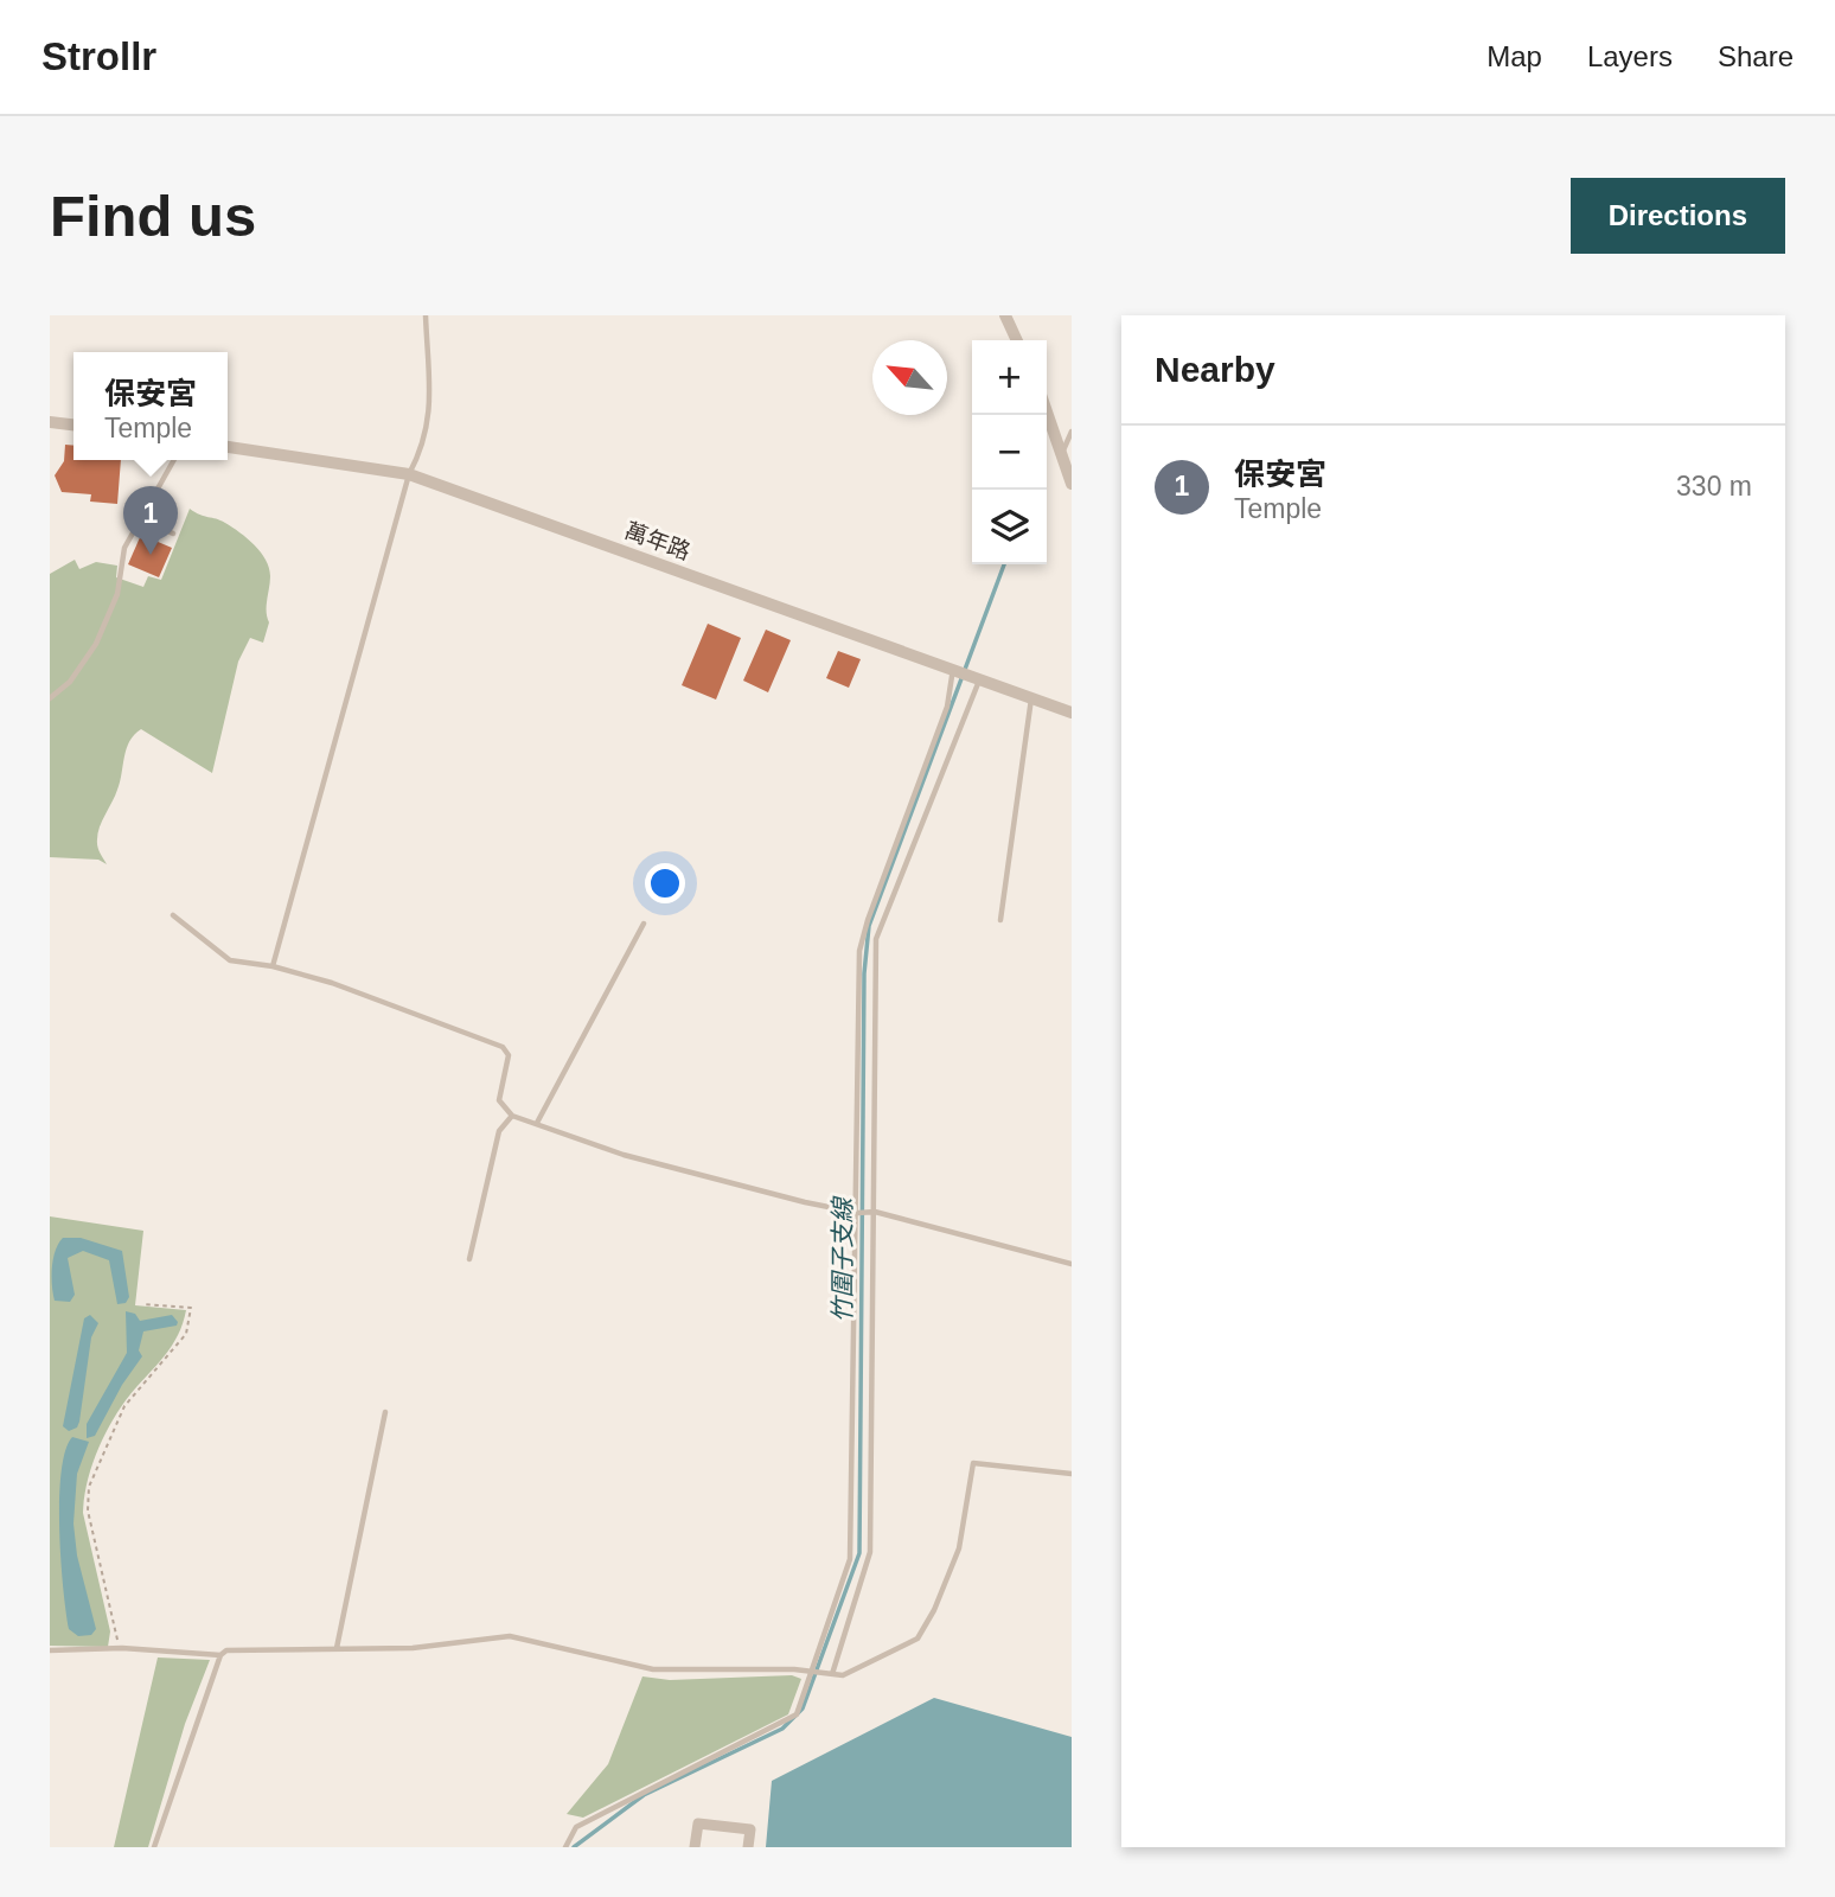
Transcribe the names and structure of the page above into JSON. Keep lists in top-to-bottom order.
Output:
{
  "streets": {
    "street": ["萬年路"]
  },
  "water": ["竹圍子支線"],
  "north": "top left",
  "page": {
    "header": "Strollr",
    "nav": ["Map", "Layers", "Share"],
    "buttons": "Directions",
    "title": "Find us",
    "heading": "Nearby",
    "map_buttons": ["+", "−"],
    "popup": ["保安宮", "Temple"],
    "list": [
      {
        "mark": "1",
        "name": "保安宮",
        "note": "Temple",
        "value": "330 m"
      }
    ],
    "pins": "1"
  }
}
